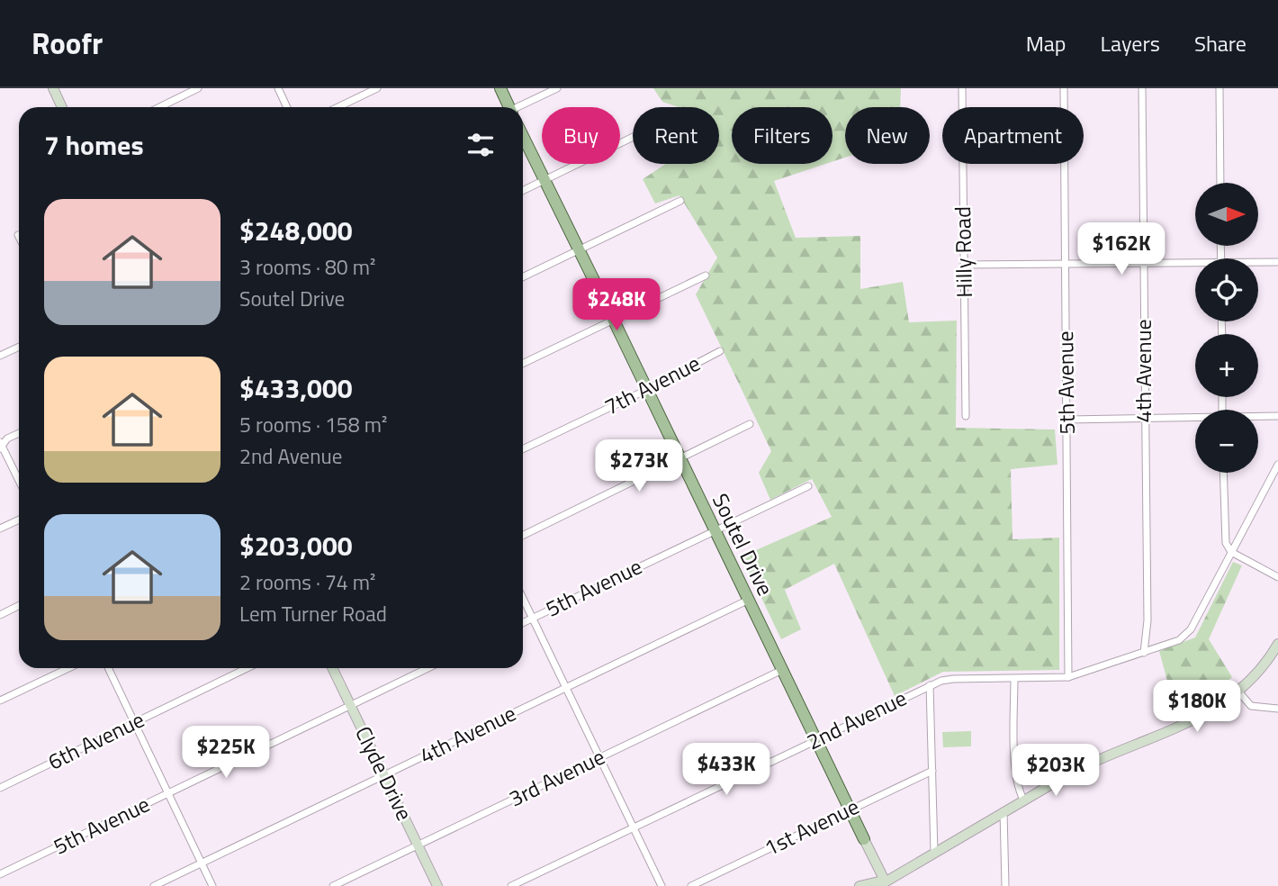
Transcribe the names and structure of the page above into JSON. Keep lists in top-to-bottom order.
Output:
{
  "streets": {
    "main road": ["Soutel Drive", "Clyde Drive"],
    "street": [
      "Hilly Road",
      "4th Avenue",
      "5th Avenue",
      "7th Avenue",
      "2nd Avenue",
      "6th Avenue",
      "3rd Avenue",
      "1st Avenue"
    ]
  },
  "crossings": [
    ["4th Avenue", "Soutel Drive"],
    ["4th Avenue", "2nd Avenue"],
    ["4th Avenue", "Clyde Drive"],
    ["5th Avenue", "Soutel Drive"],
    ["5th Avenue", "2nd Avenue"],
    ["5th Avenue", "Clyde Drive"],
    ["7th Avenue", "Soutel Drive"],
    ["Soutel Drive", "2nd Avenue"],
    ["Soutel Drive", "3rd Avenue"],
    ["Soutel Drive", "1st Avenue"],
    ["Clyde Drive", "3rd Avenue"]
  ],
  "north": "right",
  "page": {
    "header": "Roofr",
    "nav": ["Map", "Layers", "Share"],
    "chip": [
      "Buy",
      "Rent",
      "Filters",
      "New",
      "Apartment"
    ],
    "heading": "7 homes",
    "map_buttons": ["+", "−"],
    "list": [
      {
        "name": "$248,000",
        "note": "3 rooms · 80 m² · Soutel Drive"
      },
      {
        "name": "$433,000",
        "note": "5 rooms · 158 m² · 2nd Avenue"
      },
      {
        "name": "$203,000",
        "note": "2 rooms · 74 m² · Lem Turner Road"
      }
    ],
    "price": [
      "$162K",
      "$248K",
      "$273K",
      "$180K",
      "$225K",
      "$433K",
      "$203K"
    ]
  }
}
